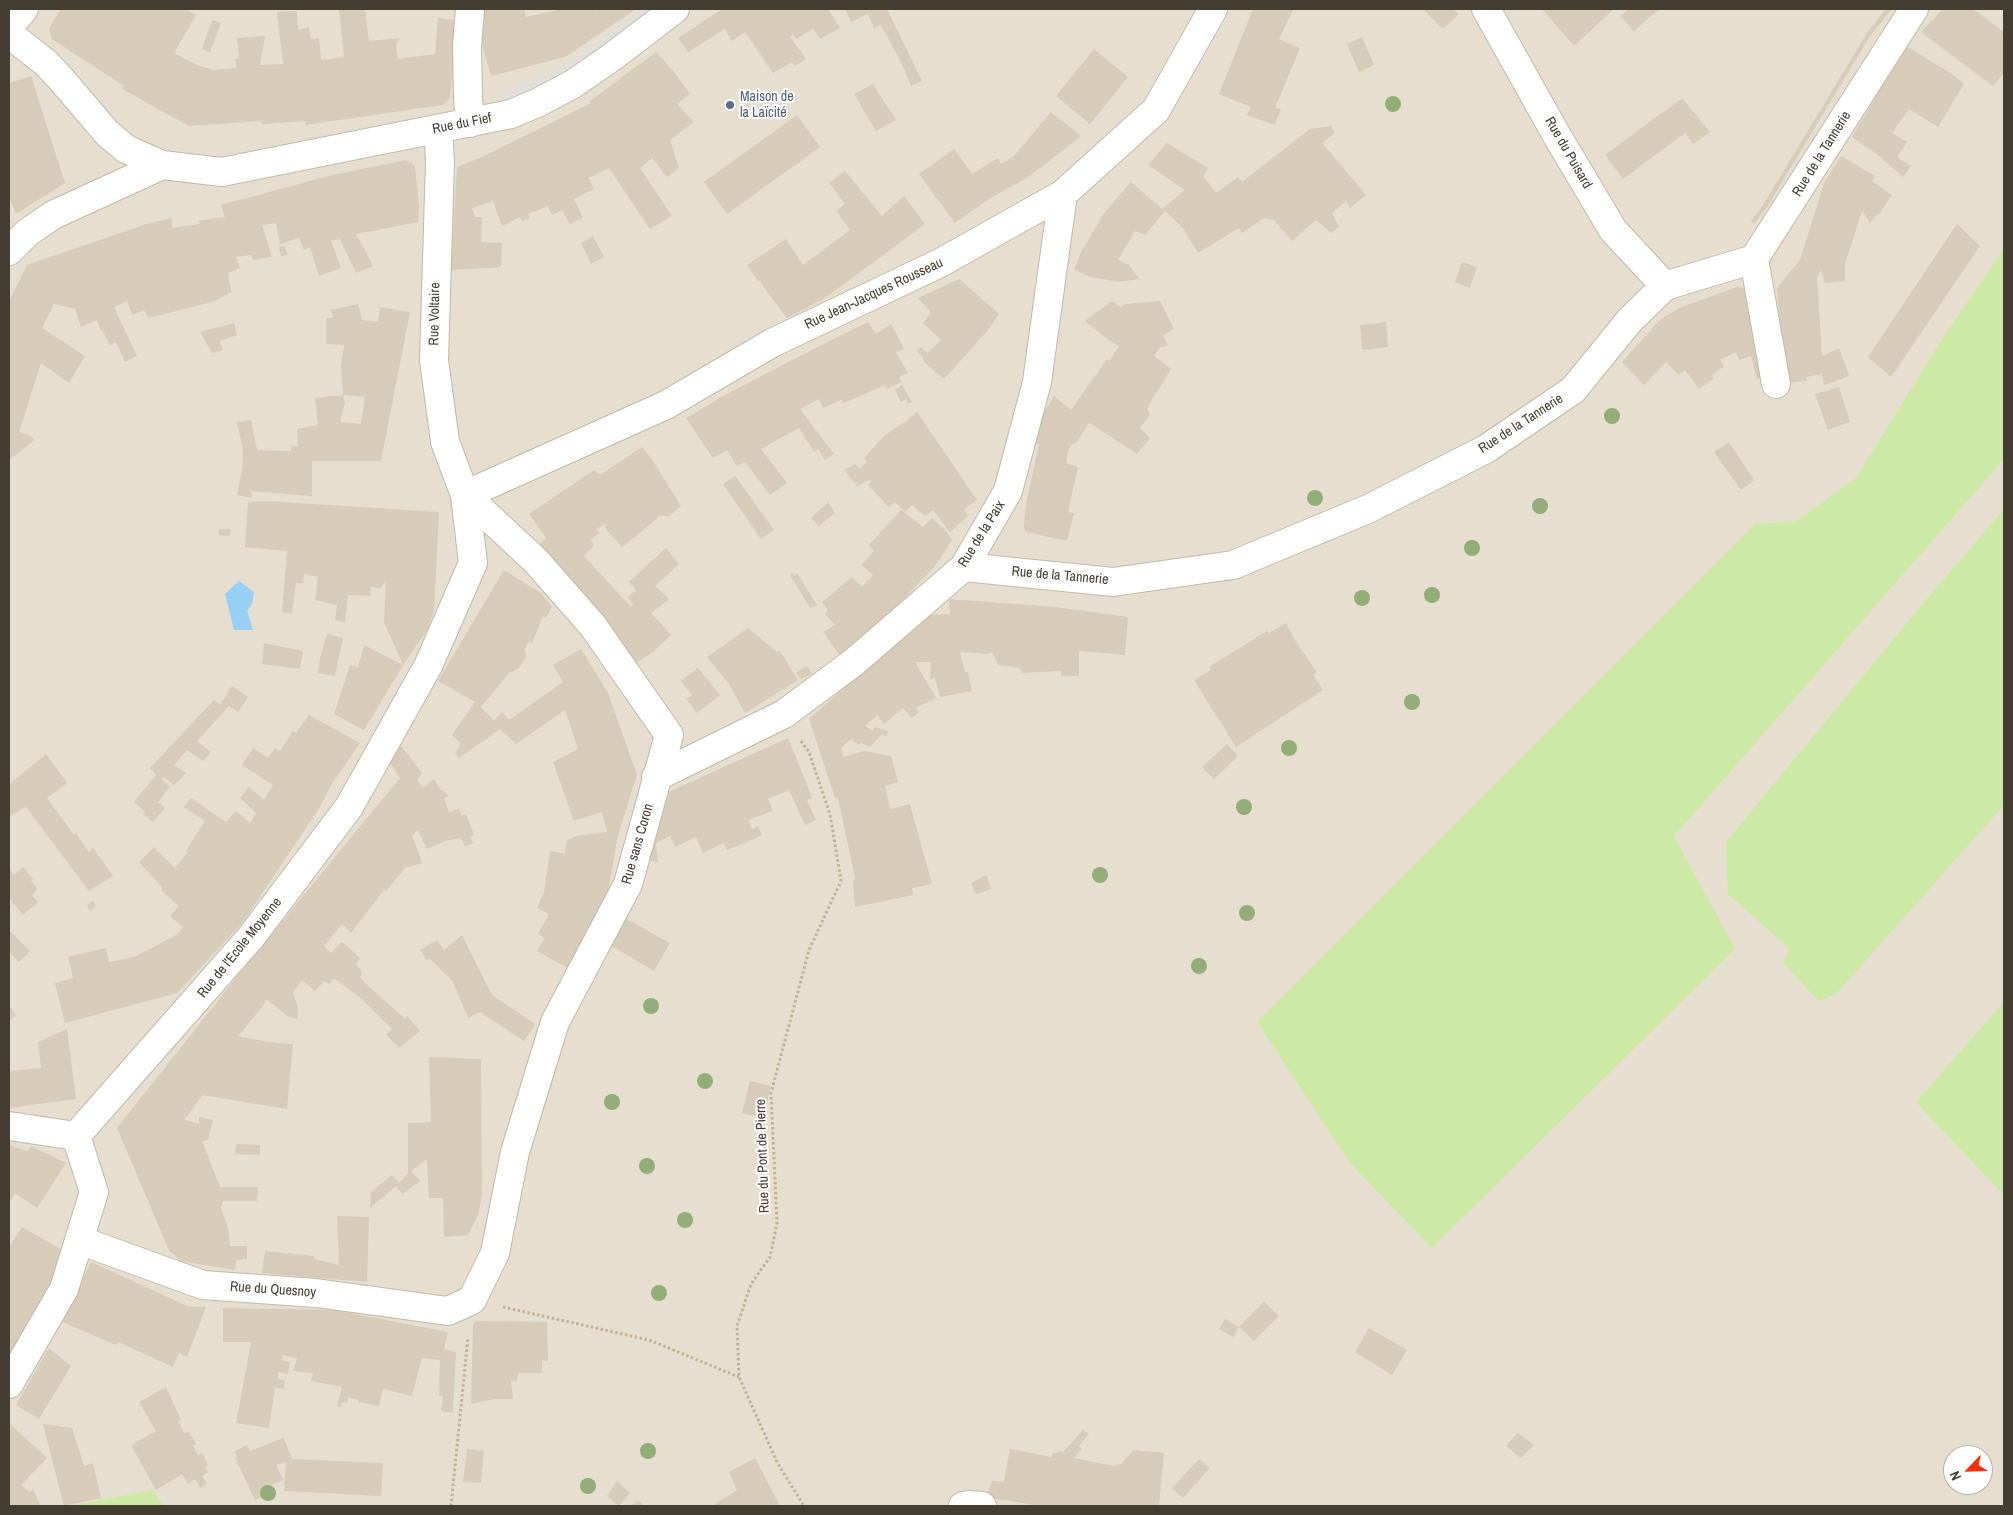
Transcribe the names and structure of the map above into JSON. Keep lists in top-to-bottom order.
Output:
{
  "streets": {
    "street": [
      "Rue du Fief",
      "Rue du Puisard",
      "Rue de la Tannerie",
      "Rue Jean-Jacques Rousseau",
      "Rue Voltaire",
      "Rue de la Paix",
      "Rue sans Coron",
      "Rue de l'Ecole Moyenne",
      "Rue du Quesnoy"
    ],
    "path": ["Rue du Pont de Pierre"]
  },
  "crossings": [
    ["Rue du Fief", "Rue Voltaire"],
    ["Rue du Puisard", "Rue de la Tannerie"],
    ["Rue de la Tannerie", "Rue de la Paix"],
    ["Rue Jean-Jacques Rousseau", "Rue Voltaire"],
    ["Rue Jean-Jacques Rousseau", "Rue de la Paix"],
    ["Rue Jean-Jacques Rousseau", "Rue sans Coron"],
    ["Rue Jean-Jacques Rousseau", "Rue de l'Ecole Moyenne"],
    ["Rue Voltaire", "Rue sans Coron"],
    ["Rue Voltaire", "Rue de l'Ecole Moyenne"],
    ["Rue de la Paix", "Rue sans Coron"],
    ["Rue de la Paix", "Rue du Pont de Pierre"],
    ["Rue sans Coron", "Rue de l'Ecole Moyenne"],
    ["Rue sans Coron", "Rue du Quesnoy"]
  ],
  "places": ["Maison de la Laïcité"],
  "north": "bottom left"
}
